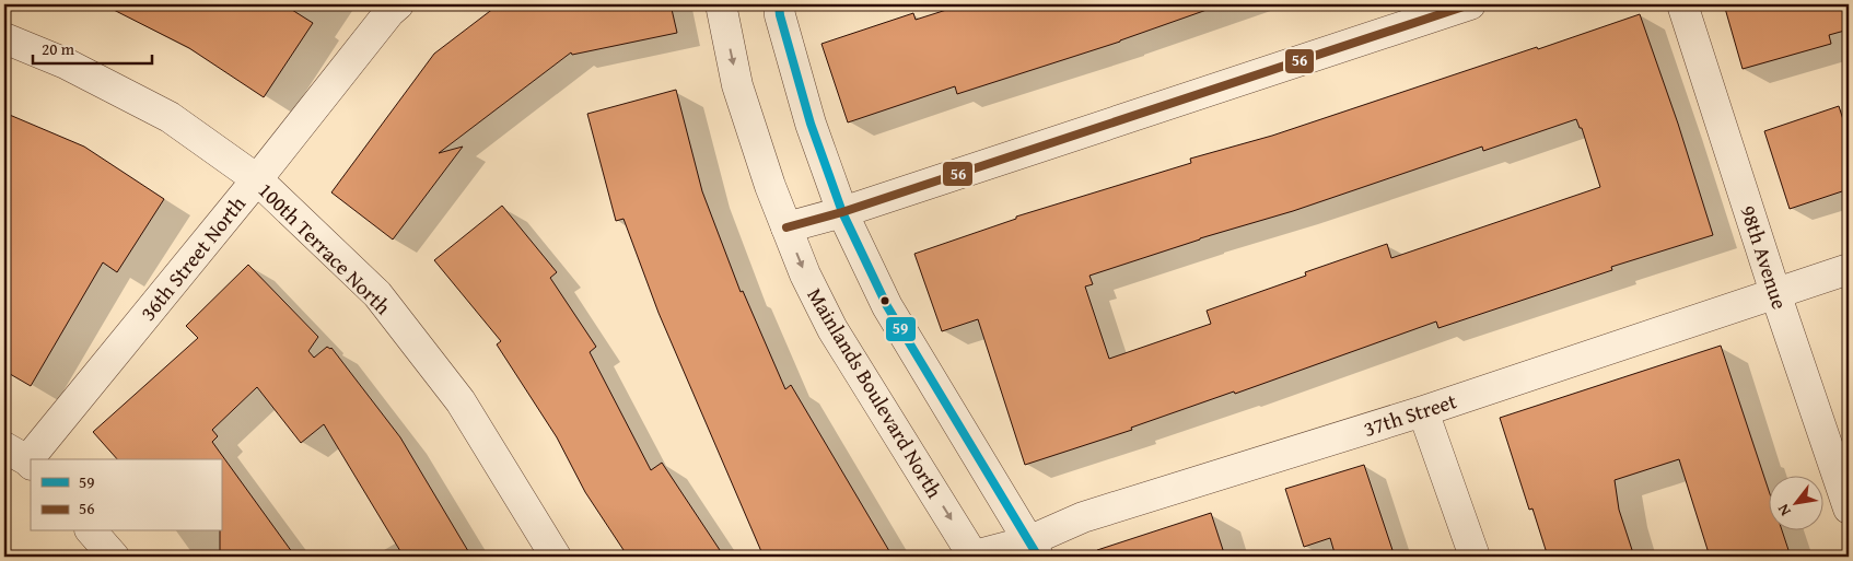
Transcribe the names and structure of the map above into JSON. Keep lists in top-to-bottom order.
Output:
{
  "streets": {
    "street": [
      "100th Terrace North",
      "98th Avenue",
      "36th Street North",
      "Mainlands Boulevard North",
      "37th Street"
    ]
  },
  "crossings": [
    ["100th Terrace North", "36th Street North"],
    ["98th Avenue", "37th Street"],
    ["Mainlands Boulevard North", "37th Street"]
  ],
  "lines": ["transit line 59", "transit line 56"],
  "legend": ["59", "56"],
  "scale_bar": "20 m",
  "north": "bottom left"
}
